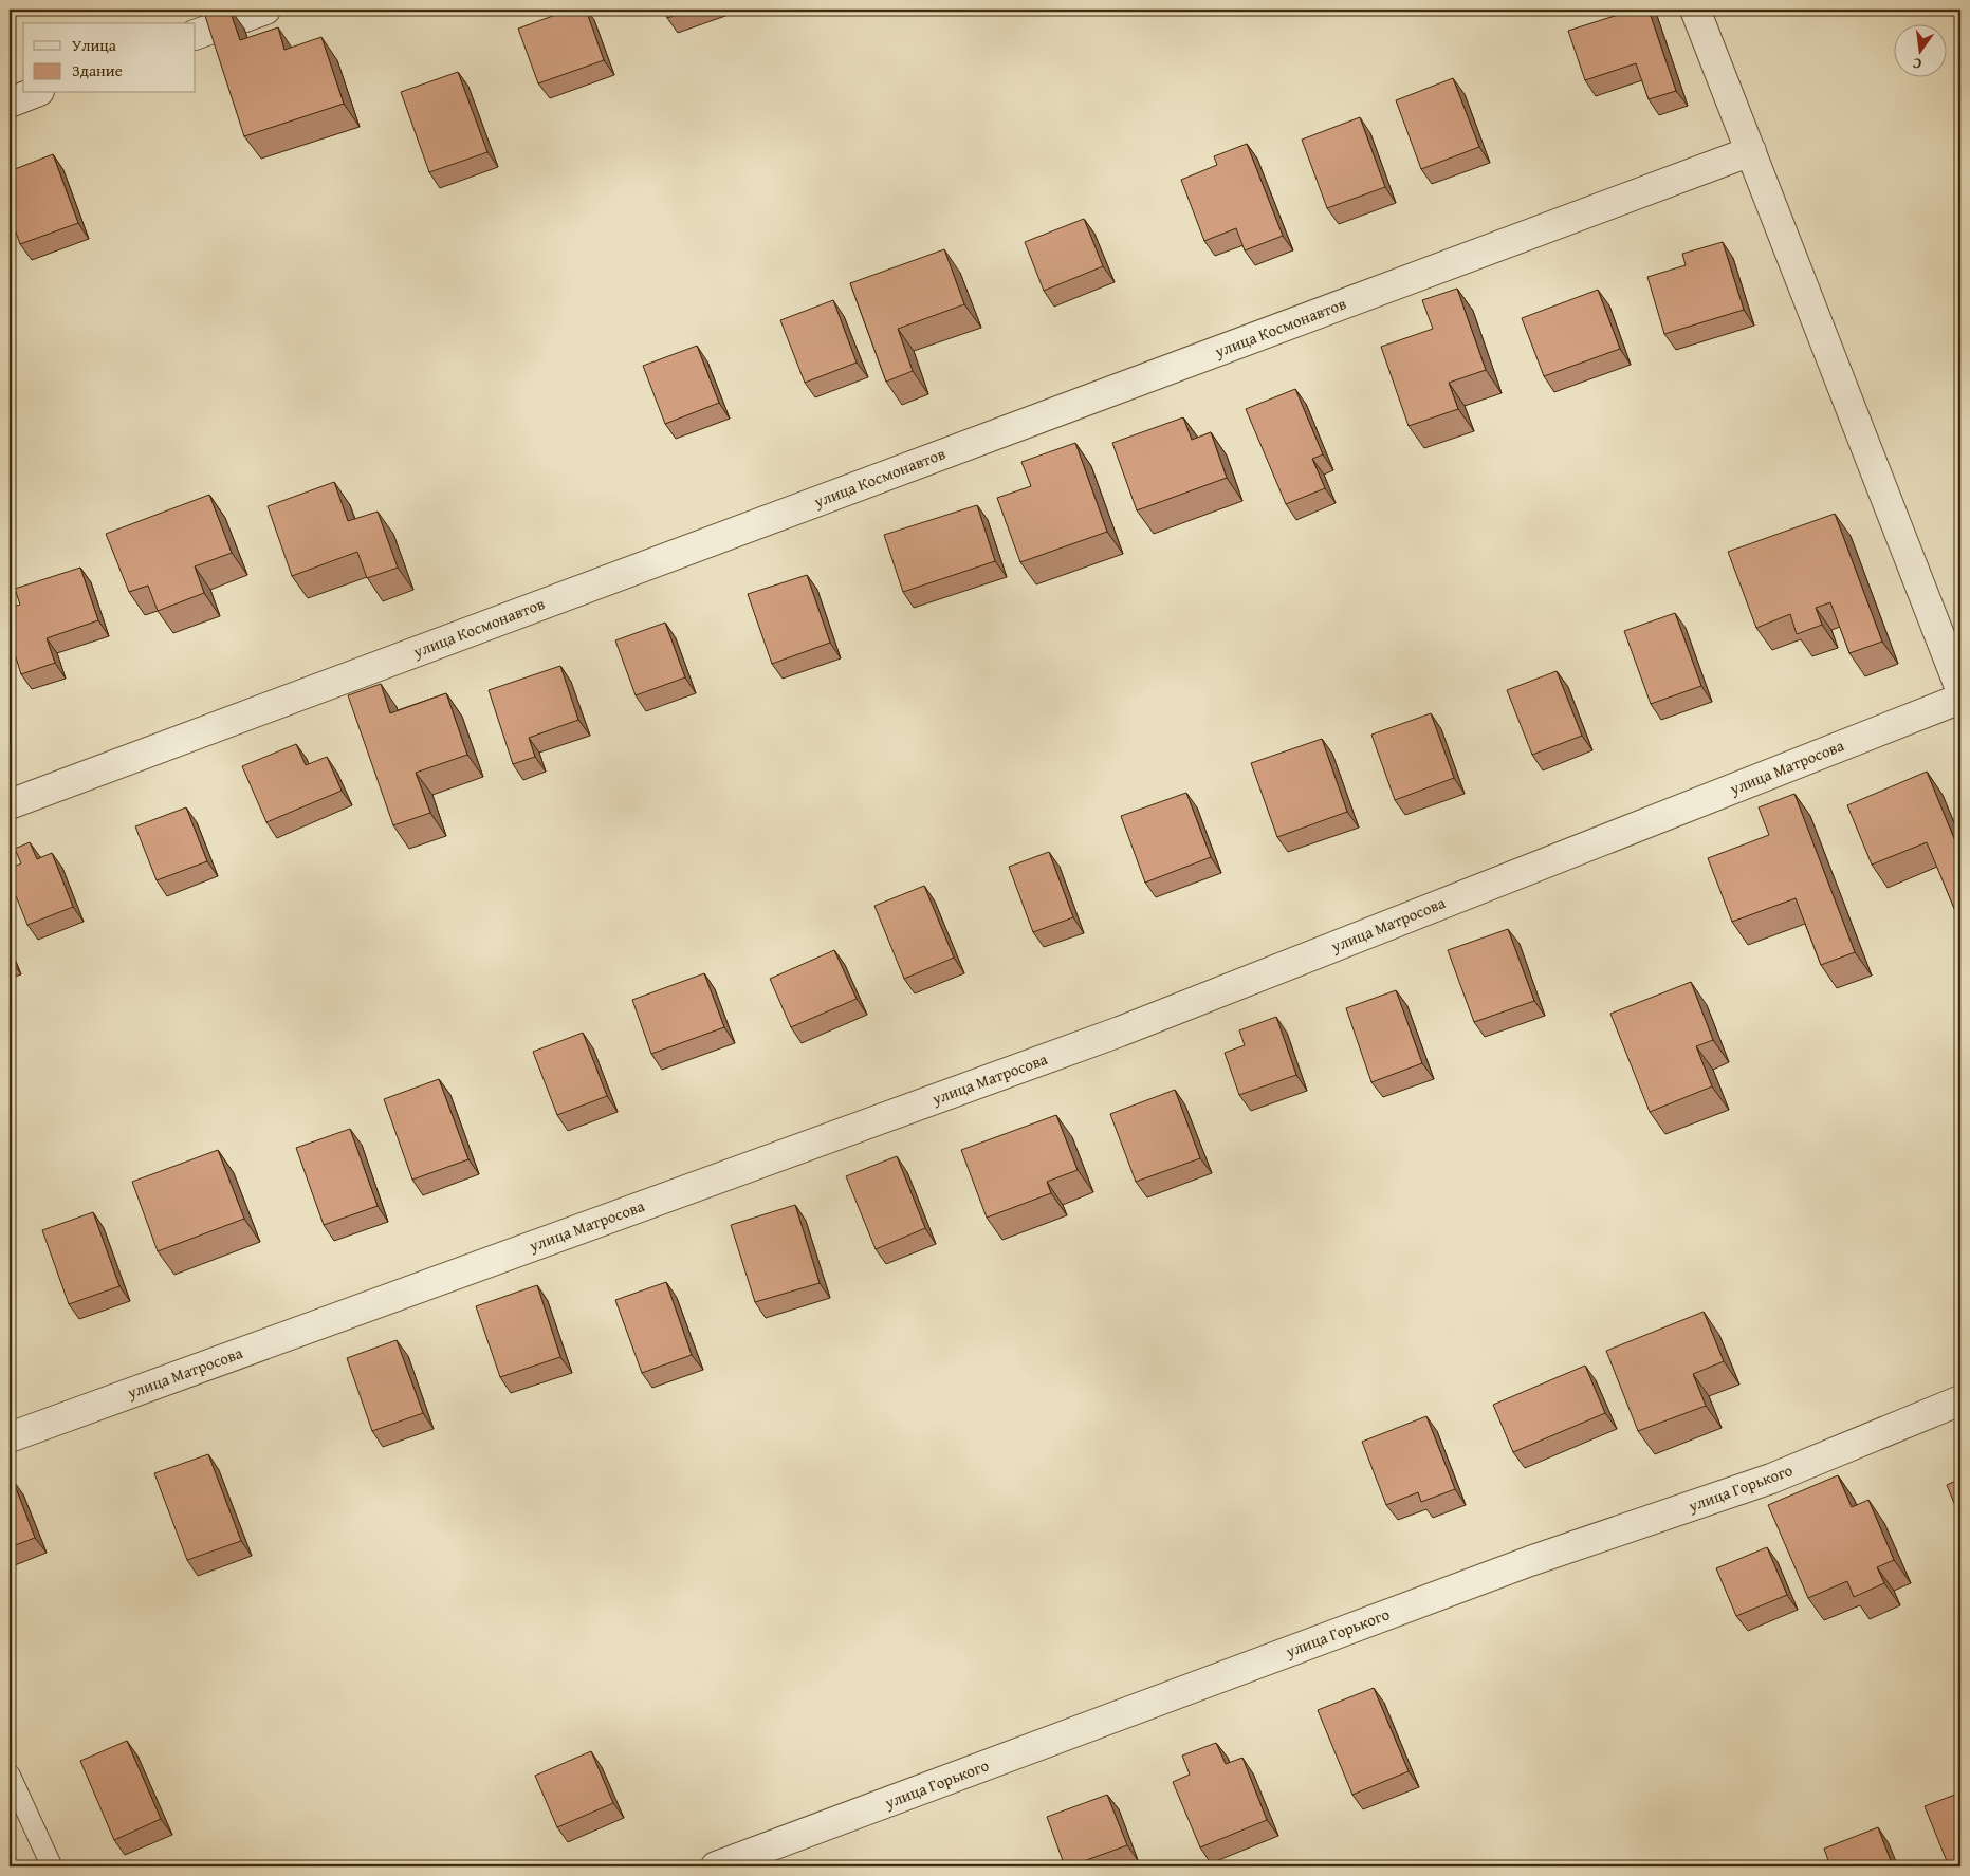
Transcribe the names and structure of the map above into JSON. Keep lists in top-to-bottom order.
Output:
{
  "streets": {
    "street": ["улица Космонавтов", "улица Матросова", "улица Горького"]
  },
  "legend": ["Улица", "Здание"],
  "north": "bottom"
}
